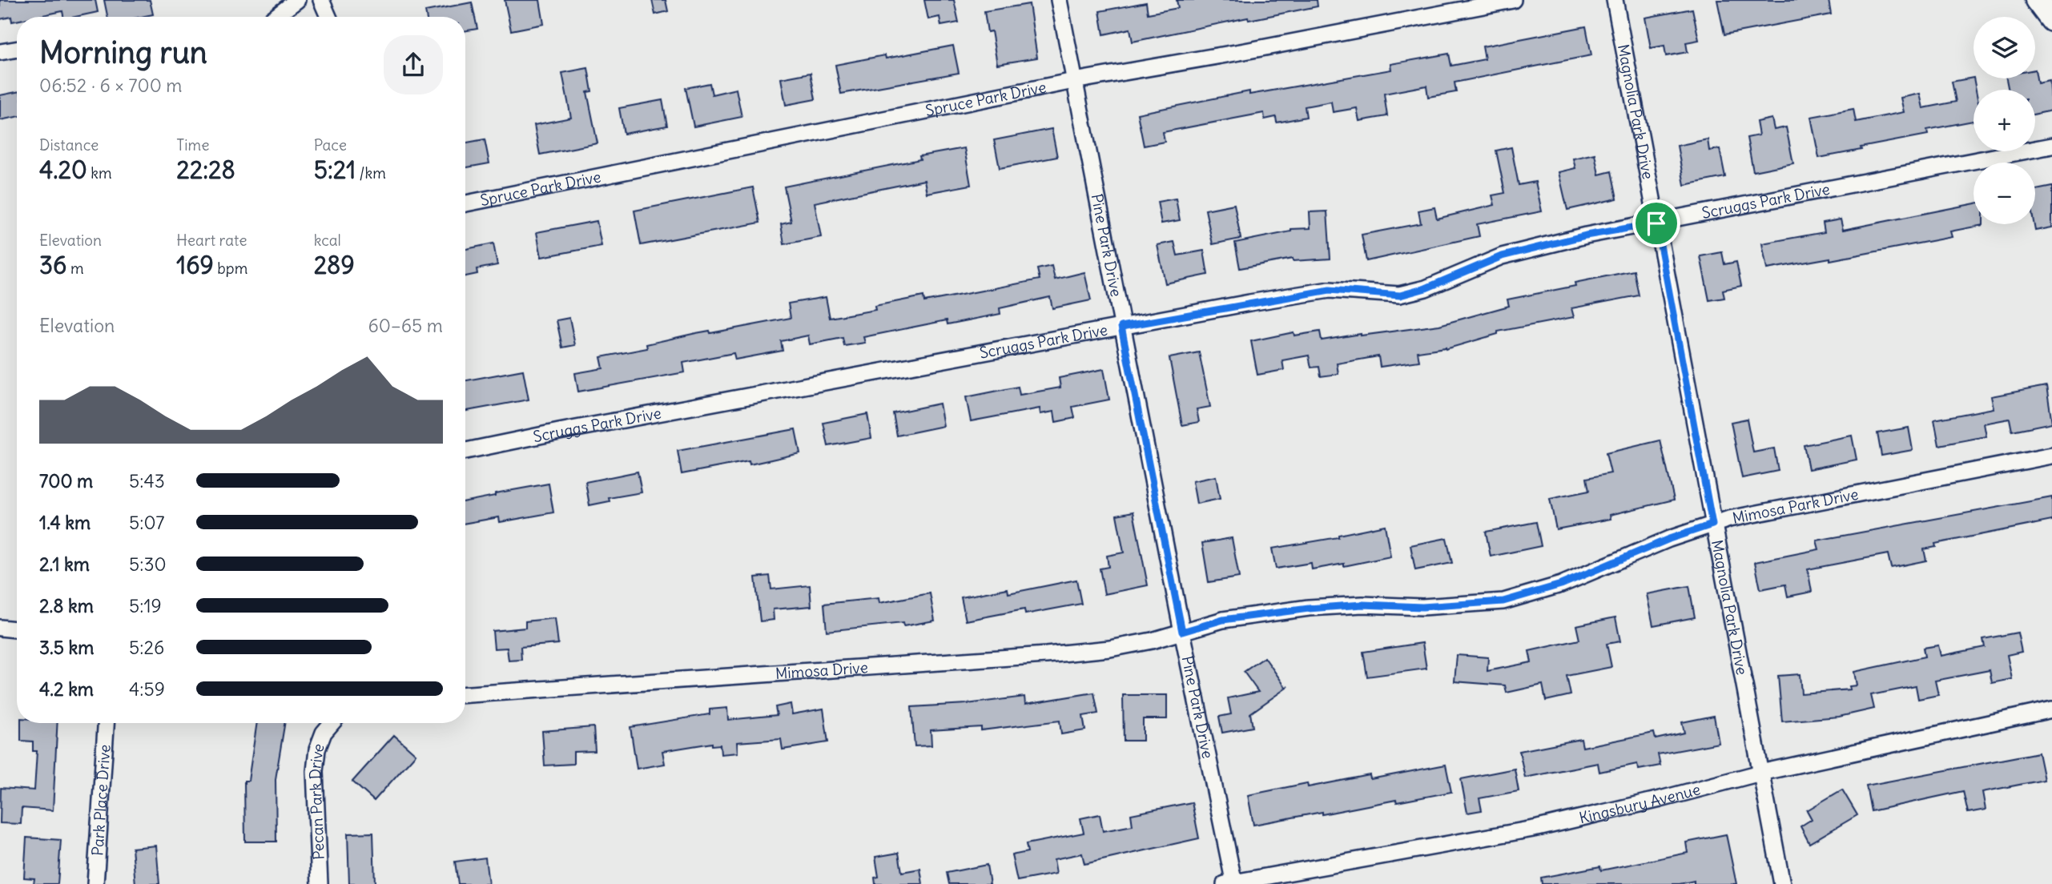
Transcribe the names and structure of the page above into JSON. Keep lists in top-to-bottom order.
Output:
{
  "streets": {
    "street": [
      "Spruce Park Drive",
      "Magnolia Park Drive",
      "Scruggs Park Drive",
      "Pine Park Drive",
      "Mimosa Park Drive",
      "Mimosa Drive",
      "Park Place Drive",
      "Pecan Park Drive",
      "Kingsbury Avenue"
    ]
  },
  "crossings": [
    ["Spruce Park Drive", "Pine Park Drive"],
    ["Magnolia Park Drive", "Scruggs Park Drive"],
    ["Magnolia Park Drive", "Mimosa Park Drive"],
    ["Magnolia Park Drive", "Kingsbury Avenue"],
    ["Scruggs Park Drive", "Pine Park Drive"],
    ["Pine Park Drive", "Mimosa Park Drive"],
    ["Pine Park Drive", "Mimosa Drive"],
    ["Pine Park Drive", "Kingsbury Avenue"],
    ["Mimosa Park Drive", "Mimosa Drive"]
  ],
  "page": {
    "map_buttons": ["+", "−"],
    "heading": ["Morning run", "06:52 · 6 × 700 m"],
    "stats": [
      ["Distance", "4.20 km"],
      ["Time", "22:28"],
      ["Pace", "5:21 /km"],
      ["Elevation", "36 m"],
      ["Heart rate", "169 bpm"],
      ["kcal", "289"]
    ],
    "chart": ["Elevation", "60–65 m"],
    "list": [
      {
        "name": "700 m",
        "note": "5:43"
      },
      {
        "name": "1.4 km",
        "note": "5:07"
      },
      {
        "name": "2.1 km",
        "note": "5:30"
      },
      {
        "name": "2.8 km",
        "note": "5:19"
      },
      {
        "name": "3.5 km",
        "note": "5:26"
      },
      {
        "name": "4.2 km",
        "note": "4:59"
      }
    ]
  }
}
